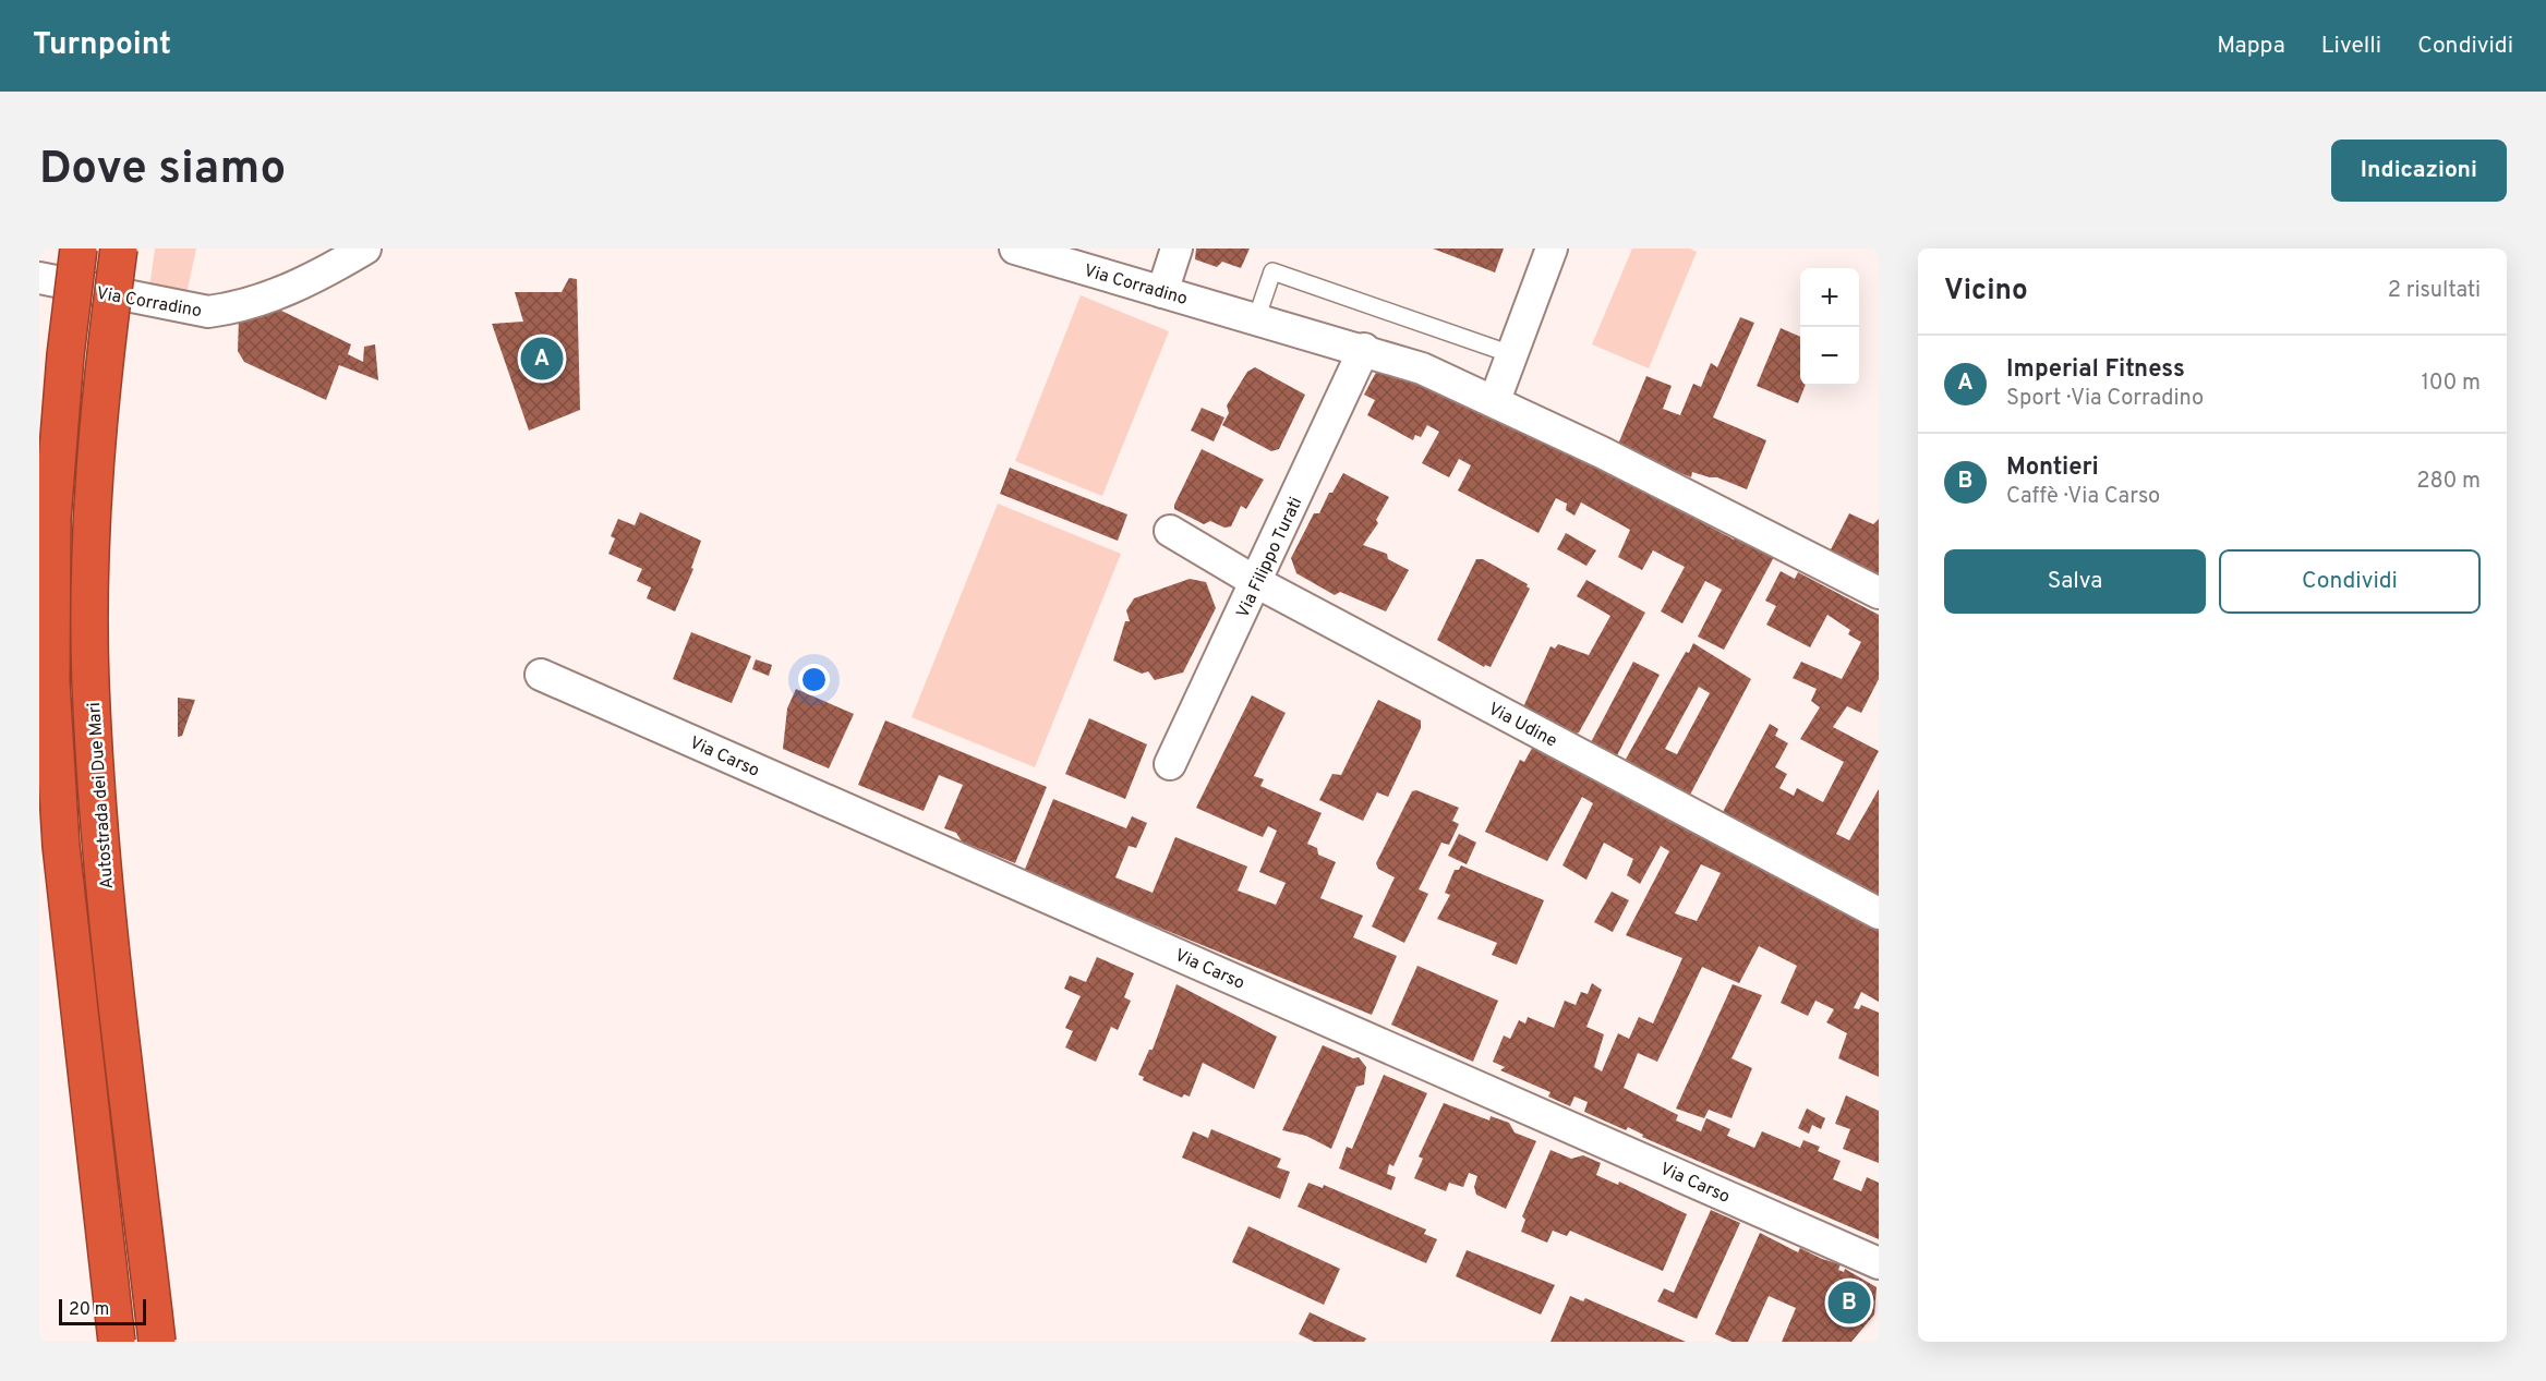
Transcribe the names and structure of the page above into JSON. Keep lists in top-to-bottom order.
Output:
{
  "streets": {
    "highway": ["Autostrada dei Due Mari"],
    "street": [
      "Via Corradino",
      "Via Filippo Turati",
      "Via Udine",
      "Via Carso"
    ]
  },
  "crossings": [
    ["Via Corradino", "Via Filippo Turati"],
    ["Via Filippo Turati", "Via Udine"]
  ],
  "scale_bar": "20 m",
  "page": {
    "header": "Turnpoint",
    "nav": ["Mappa", "Livelli", "Condividi"],
    "buttons": [
      "Indicazioni",
      ["Salva", "Condividi"]
    ],
    "title": "Dove siamo",
    "heading": ["Vicino", "2 risultati"],
    "map_buttons": ["+", "−"],
    "list": [
      {
        "mark": "A",
        "name": "Imperial Fitness",
        "note": "Sport · Via Corradino",
        "value": "100 m"
      },
      {
        "mark": "B",
        "name": "Montieri",
        "note": "Caffè · Via Carso",
        "value": "280 m"
      }
    ],
    "pins": ["A", "B"],
    "scale": "20 m"
  }
}
